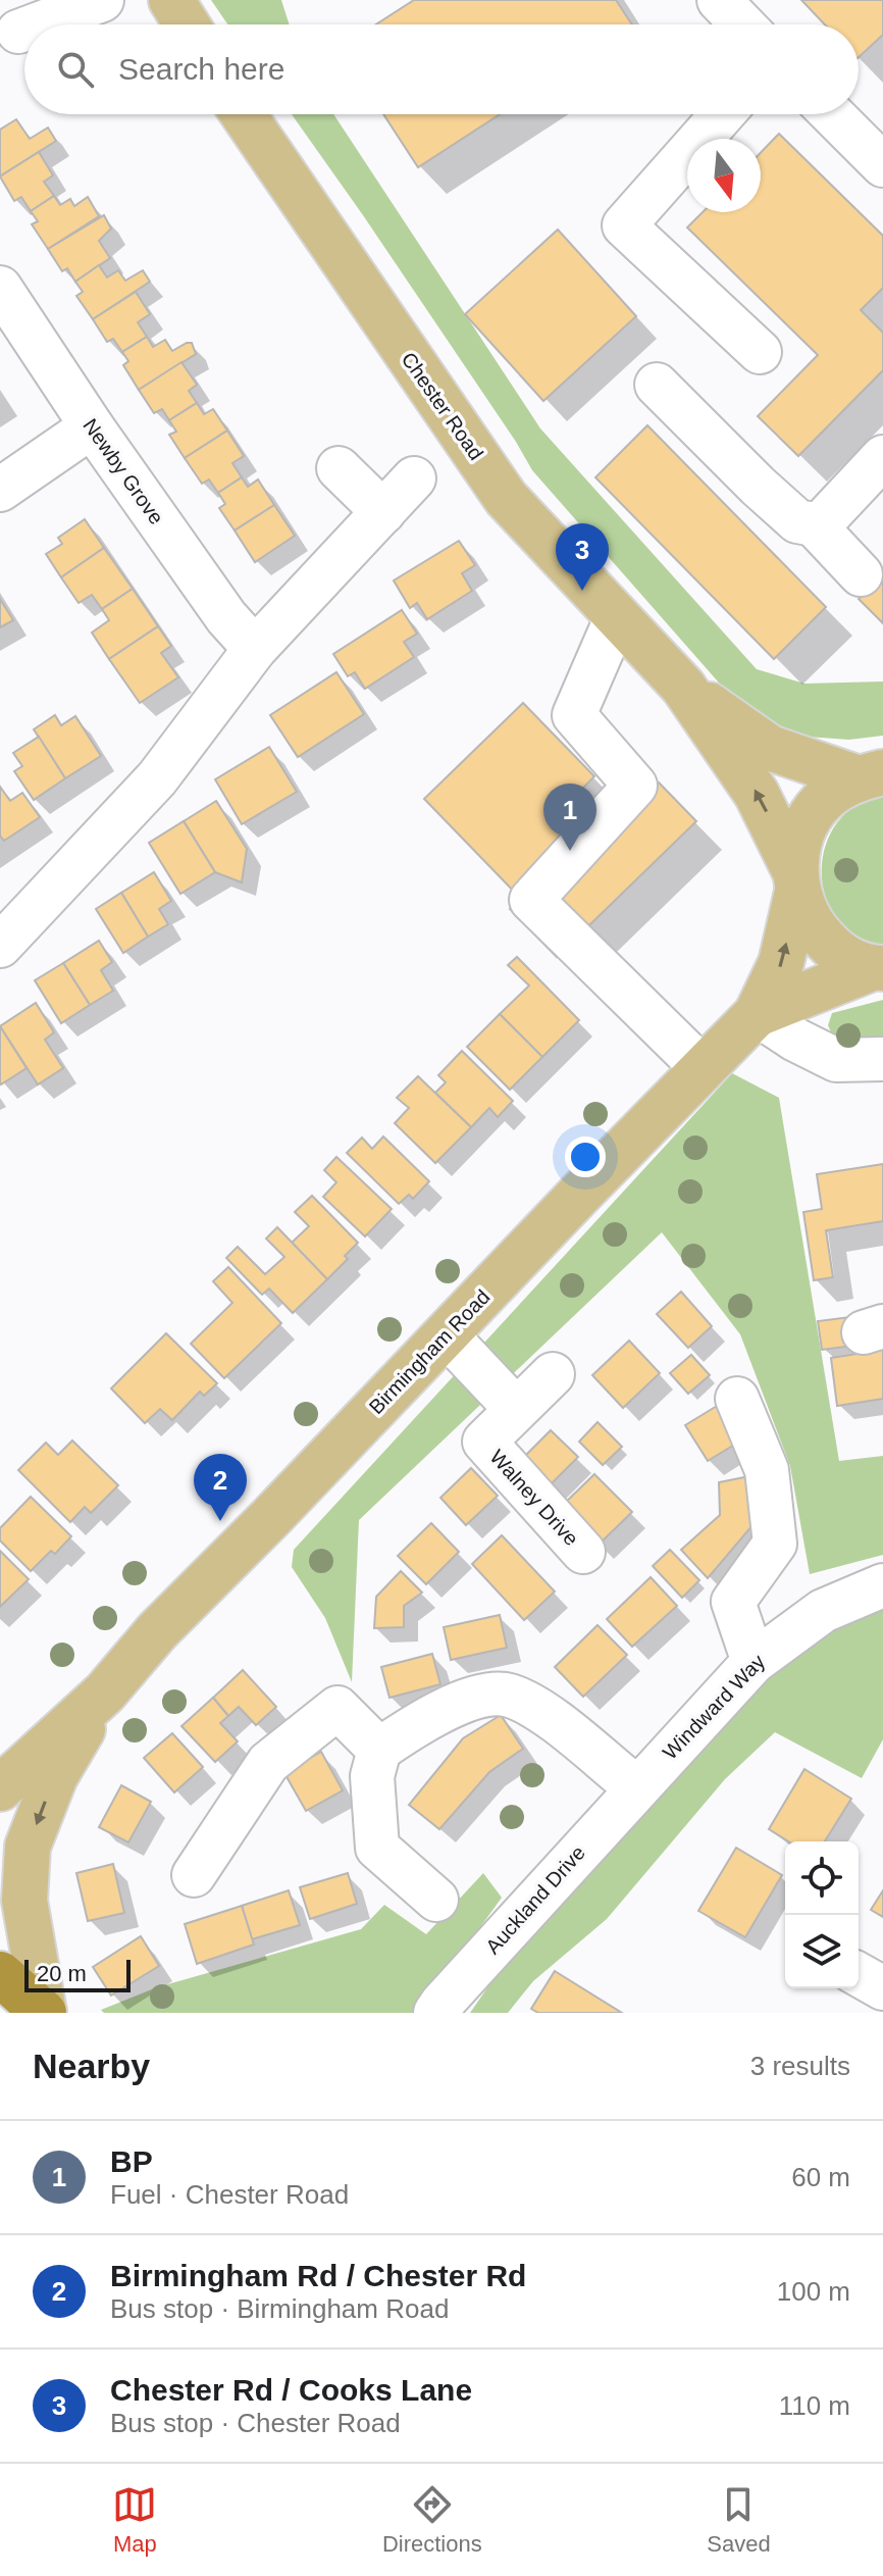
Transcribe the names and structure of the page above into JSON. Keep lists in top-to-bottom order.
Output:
{
  "streets": {
    "main road": ["Chester Road", "Birmingham Road"],
    "street": [
      "Newby Grove",
      "Walney Drive",
      "Windward Way",
      "Auckland Drive"
    ]
  },
  "crossings": [
    ["Chester Road", "Birmingham Road"],
    ["Windward Way", "Auckland Drive"]
  ],
  "scale_bar": "20 m",
  "north": "bottom",
  "page": {
    "search": "Search here",
    "pins": ["3", "1", "2"],
    "scale": "20 m",
    "heading": ["Nearby", "3 results"],
    "list": [
      {
        "mark": "1",
        "name": "BP",
        "note": "Fuel · Chester Road",
        "value": "60 m"
      },
      {
        "mark": "2",
        "name": "Birmingham Rd / Chester Rd",
        "note": "Bus stop · Birmingham Road",
        "value": "100 m"
      },
      {
        "mark": "3",
        "name": "Chester Rd / Cooks Lane",
        "note": "Bus stop · Chester Road",
        "value": "110 m"
      }
    ],
    "nav": ["Map", "Directions", "Saved"]
  }
}
